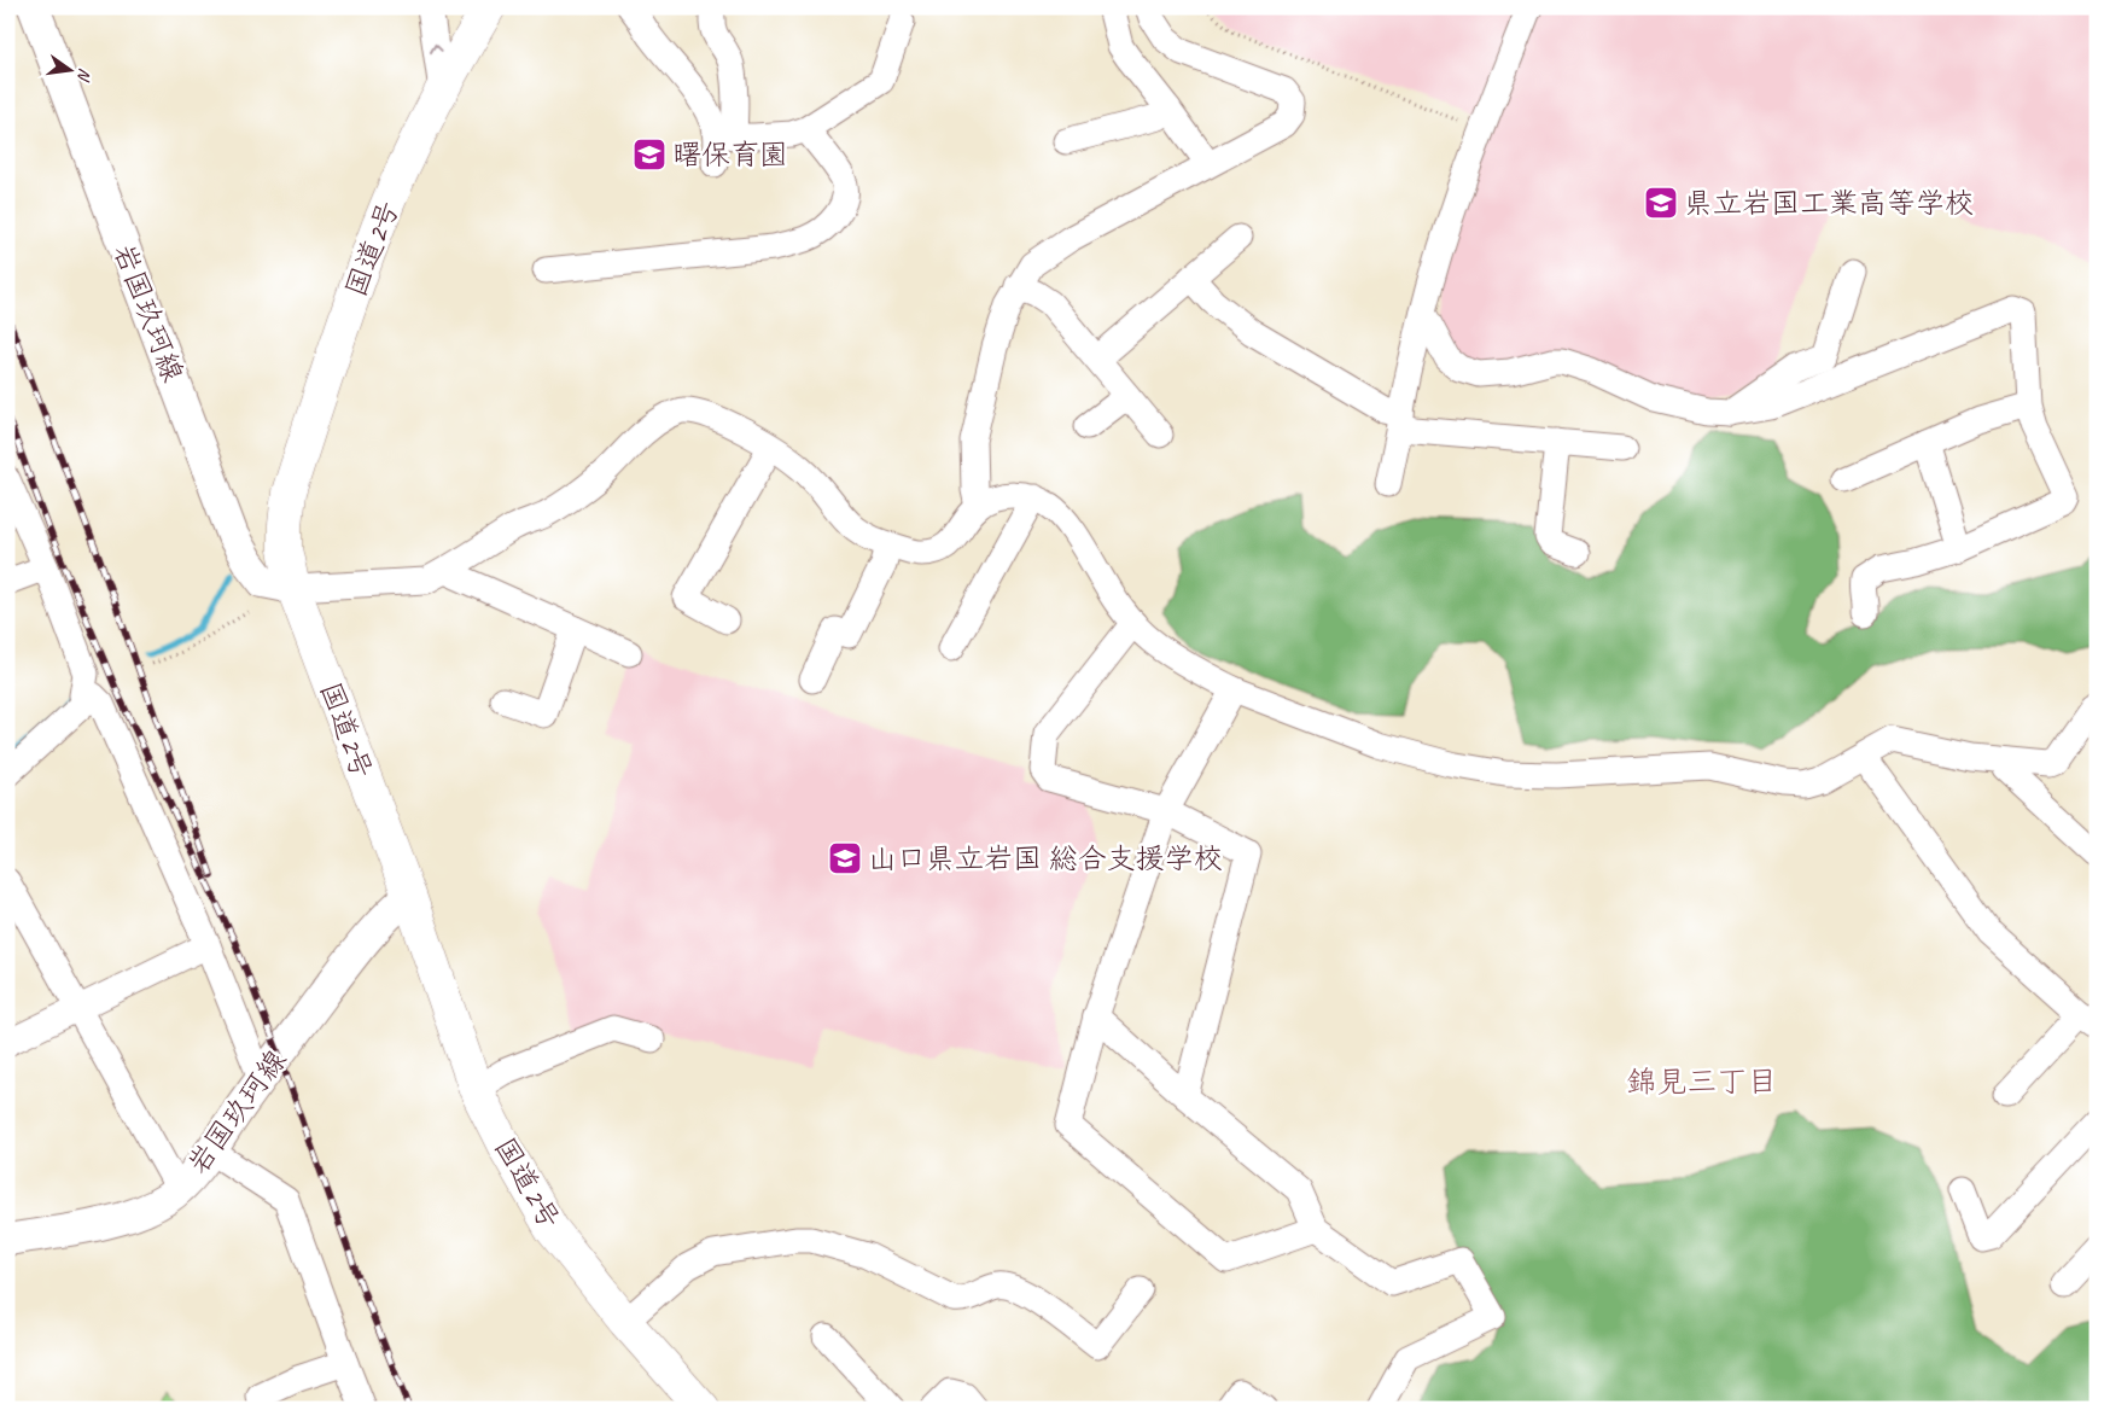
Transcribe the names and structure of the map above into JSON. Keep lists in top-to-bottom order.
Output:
{
  "streets": {
    "highway": ["国道2号"],
    "main road": ["岩国玖珂線"]
  },
  "crossings": [
    ["国道2号", "岩国玖珂線"]
  ],
  "districts": ["錦見三丁目"],
  "places": {
    "school or university": ["曙保育園", "県立岩国工業高等学校", "山口県立岩国 総合支援学校"]
  },
  "north": "right"
}
